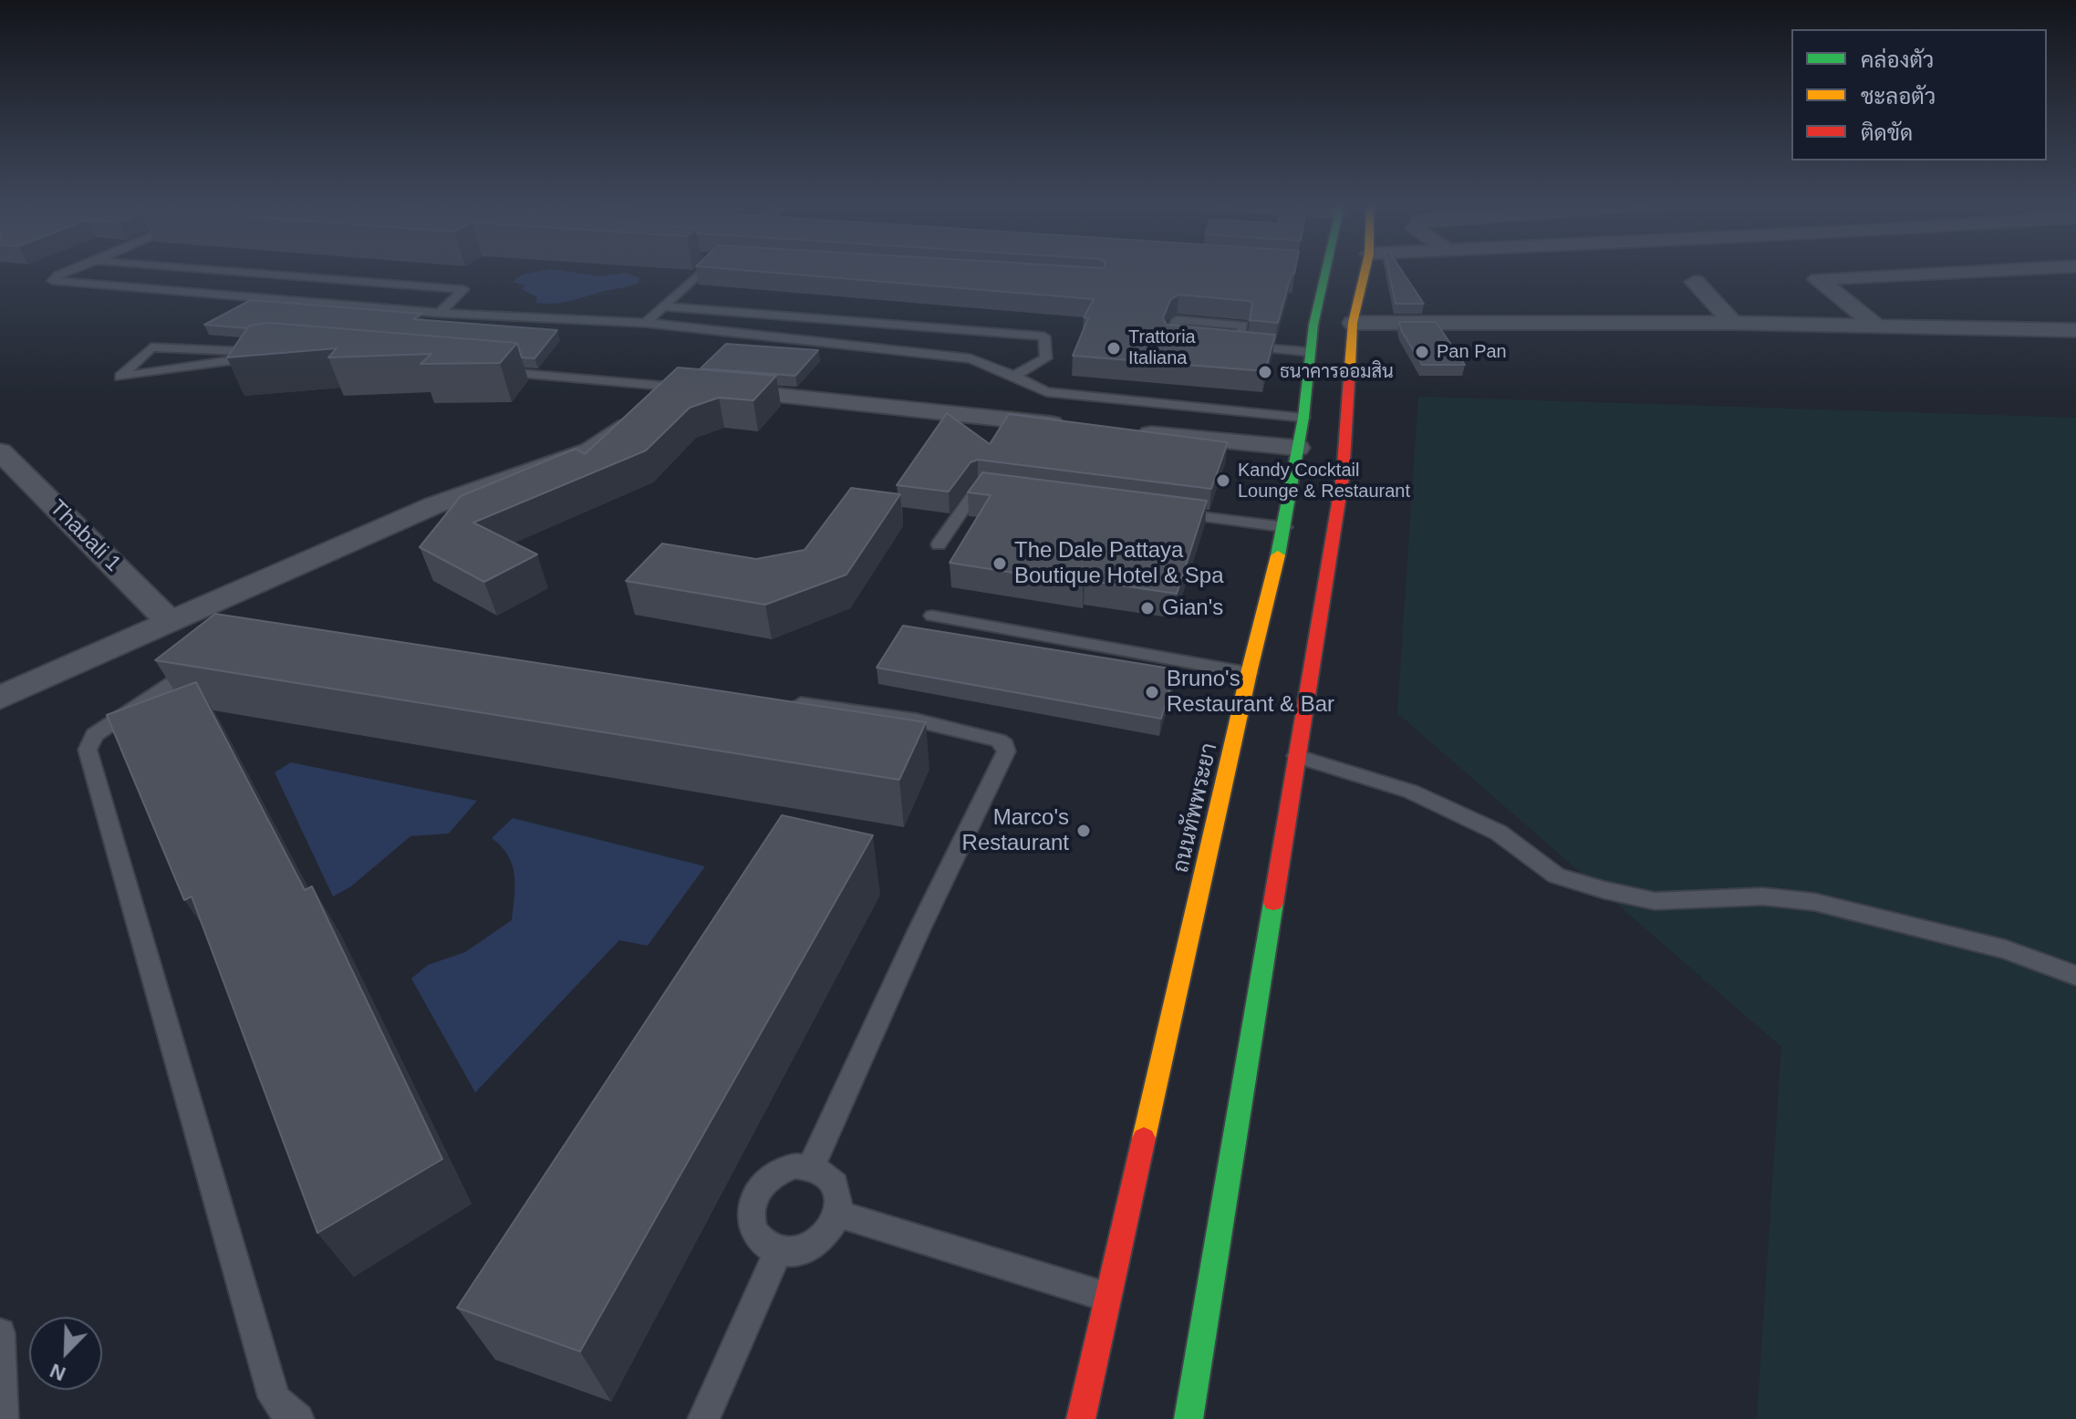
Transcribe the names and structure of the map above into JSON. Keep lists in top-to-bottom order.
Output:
{
  "streets": {
    "main road": ["ถนนทัพพระยา"],
    "street": ["Thabali 1"]
  },
  "places": [
    "Trattoria Italiana",
    "Pan Pan",
    "ธนาคารออมสิน",
    "Kandy Cocktail Lounge & Restaurant",
    "The Dale Pattaya Boutique Hotel & Spa",
    "Gian's",
    "Bruno's Restaurant & Bar",
    "Marco's Restaurant"
  ],
  "legend": ["คล่องตัว", "ชะลอตัว", "ติดขัด"],
  "north": "bottom left"
}
